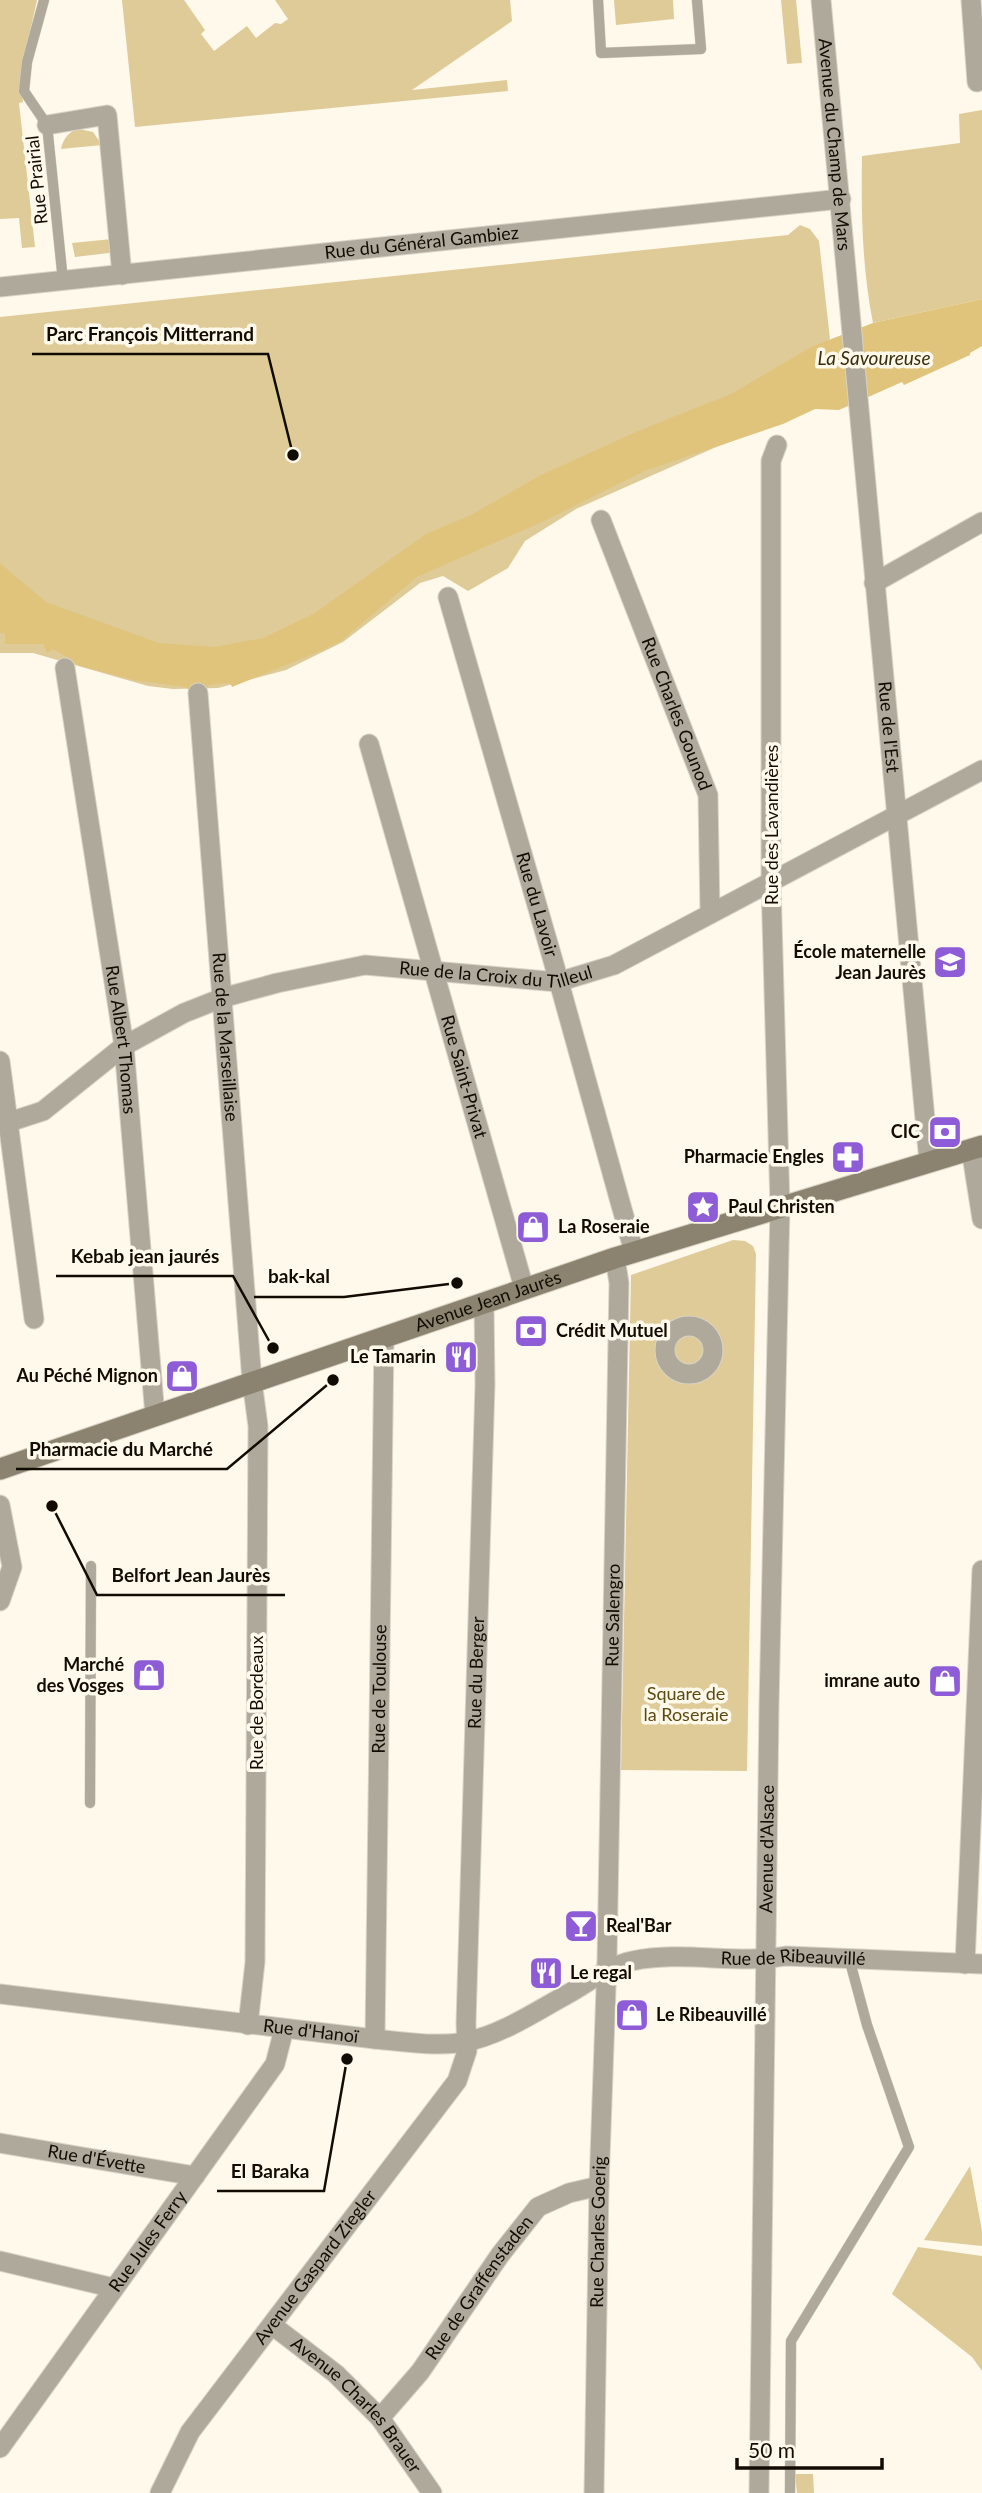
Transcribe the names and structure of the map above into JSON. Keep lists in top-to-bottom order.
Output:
{
  "streets": {
    "main road": ["Avenue Jean Jaurès"],
    "street": [
      "Avenue du Champ de Mars",
      "Rue du Général Gambiez",
      "Rue Charles Gounod",
      "Rue de l'Est",
      "Rue des Lavandières",
      "Rue du Lavoir",
      "Rue de la Croix du Tilleul",
      "Rue de la Marseillaise",
      "Rue Albert Thomas",
      "Rue Saint-Privat",
      "Rue Salengro",
      "Rue du Berger",
      "Rue de Toulouse",
      "Rue de Bordeaux",
      "Avenue d'Alsace",
      "Rue de Ribeauvillé",
      "Rue d'Hanoï",
      "Rue d'Évette",
      "Rue Charles Goerig",
      "Rue Jules Ferry",
      "Avenue Gaspard Ziegler",
      "Rue de Graffenstaden",
      "Avenue Charles Brauer"
    ],
    "lane": ["Rue Prairial"]
  },
  "crossings": [
    ["Avenue du Champ de Mars", "Rue du Général Gambiez"],
    ["Avenue du Champ de Mars", "Rue de l'Est"],
    ["Rue Prairial", "Rue du Général Gambiez"],
    ["Rue Charles Gounod", "Rue de la Croix du Tilleul"],
    ["Rue de l'Est", "Rue de la Croix du Tilleul"],
    ["Rue de l'Est", "Avenue Jean Jaurès"],
    ["Rue des Lavandières", "Rue de la Croix du Tilleul"],
    ["Rue des Lavandières", "Avenue Jean Jaurès"],
    ["Rue des Lavandières", "Avenue d'Alsace"],
    ["Rue du Lavoir", "Rue de la Croix du Tilleul"],
    ["Rue du Lavoir", "Avenue Jean Jaurès"],
    ["Rue du Lavoir", "Rue Salengro"],
    ["Rue de la Croix du Tilleul", "Rue de la Marseillaise"],
    ["Rue de la Croix du Tilleul", "Rue Albert Thomas"],
    ["Rue de la Croix du Tilleul", "Rue Saint-Privat"],
    ["Rue de la Marseillaise", "Avenue Jean Jaurès"],
    ["Rue de la Marseillaise", "Rue de Bordeaux"],
    ["Rue Albert Thomas", "Avenue Jean Jaurès"],
    ["Rue Saint-Privat", "Avenue Jean Jaurès"],
    ["Avenue Jean Jaurès", "Rue Salengro"],
    ["Avenue Jean Jaurès", "Rue du Berger"],
    ["Avenue Jean Jaurès", "Rue de Toulouse"],
    ["Avenue Jean Jaurès", "Rue de Bordeaux"],
    ["Avenue Jean Jaurès", "Avenue d'Alsace"],
    ["Rue Salengro", "Rue de Ribeauvillé"],
    ["Rue Salengro", "Rue d'Hanoï"],
    ["Rue Salengro", "Rue Charles Goerig"],
    ["Rue du Berger", "Rue d'Hanoï"],
    ["Rue du Berger", "Avenue Gaspard Ziegler"],
    ["Rue de Toulouse", "Rue d'Hanoï"],
    ["Rue de Bordeaux", "Rue d'Hanoï"],
    ["Avenue d'Alsace", "Rue de Ribeauvillé"],
    ["Rue de Ribeauvillé", "Rue d'Hanoï"],
    ["Rue de Ribeauvillé", "Rue Charles Goerig"],
    ["Rue d'Hanoï", "Rue Charles Goerig"],
    ["Rue d'Hanoï", "Rue Jules Ferry"],
    ["Rue d'Hanoï", "Avenue Gaspard Ziegler"],
    ["Rue d'Évette", "Rue Jules Ferry"],
    ["Rue Charles Goerig", "Rue de Graffenstaden"],
    ["Avenue Gaspard Ziegler", "Avenue Charles Brauer"],
    ["Rue de Graffenstaden", "Avenue Charles Brauer"]
  ],
  "water": ["La Savoureuse"],
  "parks": ["Square de la Roseraie"],
  "places": {
    "other": [
      "Parc François Mitterrand",
      "bak-kal",
      "Kebab jean jaurés",
      "Pharmacie du Marché",
      "Belfort Jean Jaurès",
      "El Baraka"
    ],
    "school or university": ["École maternelle Jean Jaurès"],
    "bank": ["CIC", "Crédit Mutuel"],
    "pharmacy": ["Pharmacie Engles"],
    "place": ["Paul Christen"],
    "shop": [
      "La Roseraie",
      "Au Péché Mignon",
      "Marché des Vosges",
      "imrane auto",
      "Le Ribeauvillé"
    ],
    "restaurant": ["Le Tamarin", "Le regal"],
    "bar": ["Real'Bar"]
  },
  "scale_bar": "50 m"
}
